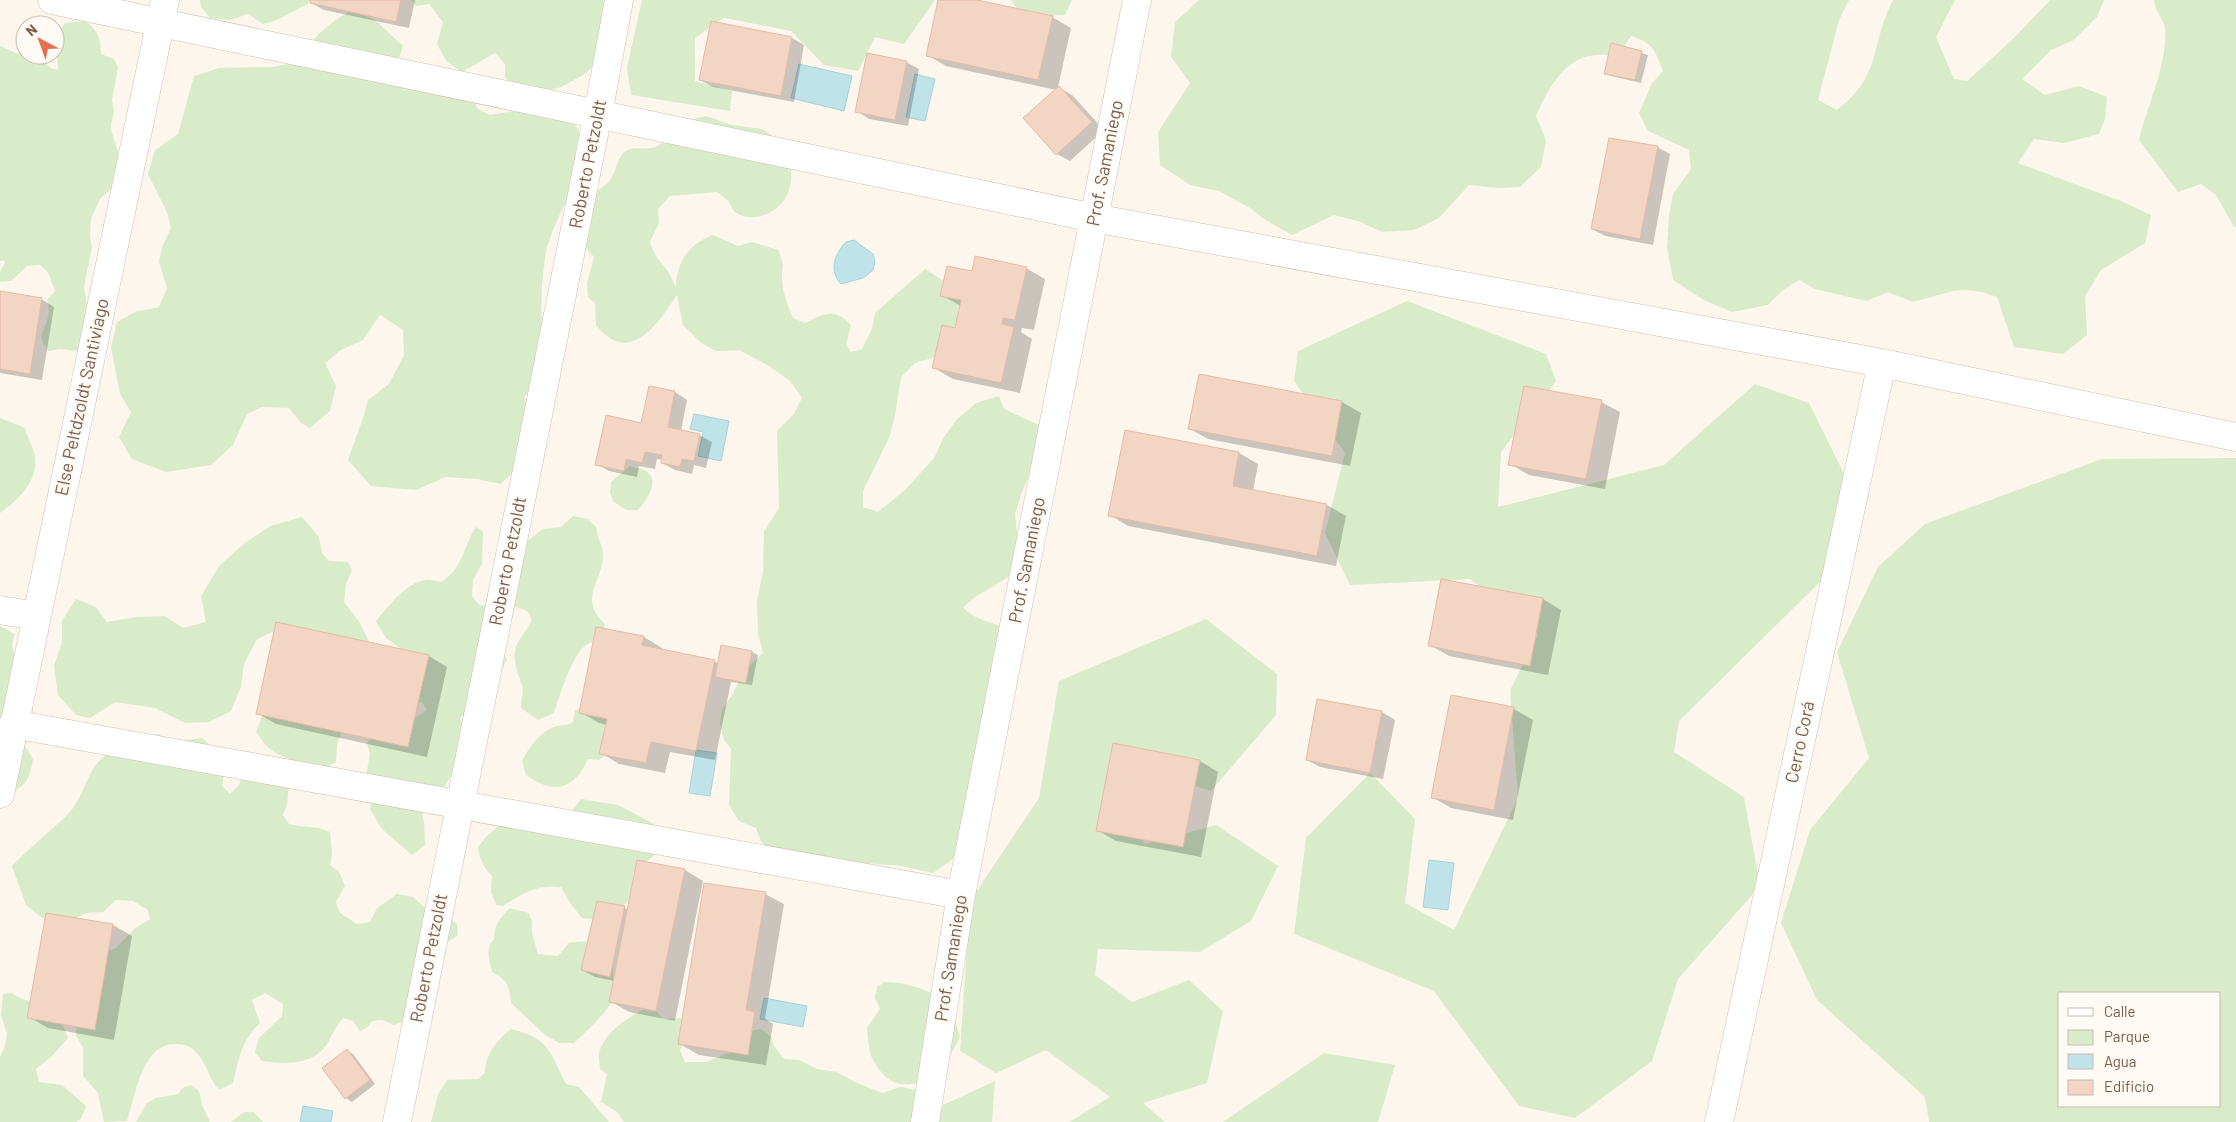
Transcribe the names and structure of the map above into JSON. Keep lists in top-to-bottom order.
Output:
{
  "streets": {
    "street": [
      "Prof. Samaniego",
      "Roberto Petzoldt",
      "Else Peltdzoldt Santiviago",
      "Cerro Corá"
    ]
  },
  "legend": [
    "Calle",
    "Parque",
    "Agua",
    "Edificio"
  ],
  "north": "top left"
}
